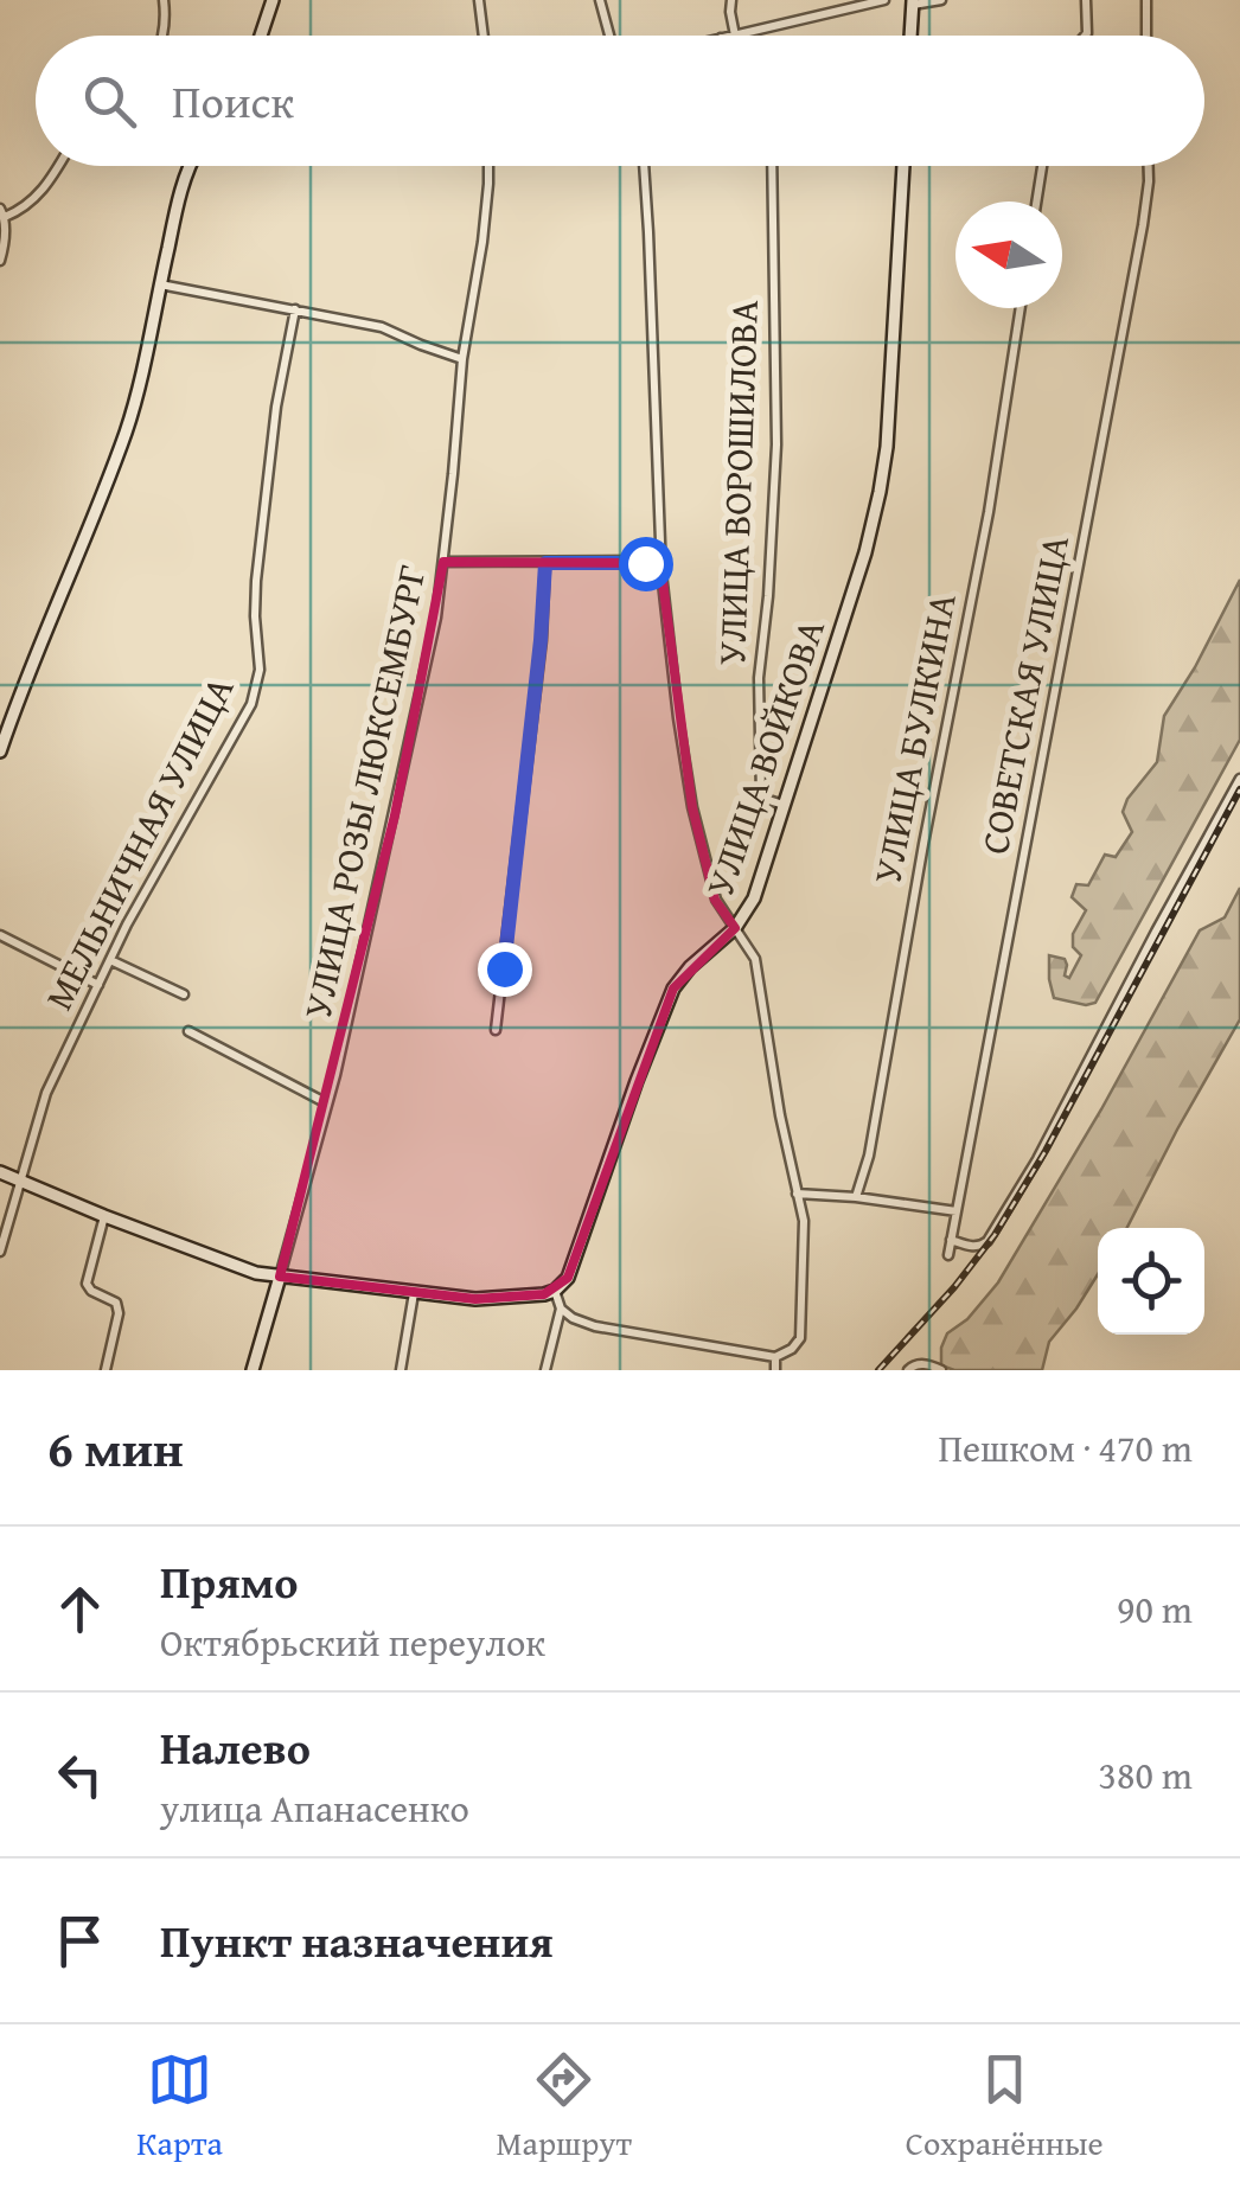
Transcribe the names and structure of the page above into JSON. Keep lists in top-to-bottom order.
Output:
{
  "streets": {
    "main road": ["УЛИЦА ВОЙКОВА", "УЛИЦА РОЗЫ ЛЮКСЕМБУРГ"],
    "street": [
      "УЛИЦА ВОРОШИЛОВА",
      "СОВЕТСКАЯ УЛИЦА",
      "УЛИЦА БУЛКИНА",
      "МЕЛЬНИЧНАЯ УЛИЦА"
    ]
  },
  "crossings": [
    ["УЛИЦА ВОРОШИЛОВА", "УЛИЦА ВОЙКОВА"]
  ],
  "north": "left",
  "page": {
    "search": "Поиск",
    "heading": ["6 мин", "Пешком · 470 m"],
    "list": [
      ["Прямо", "Октябрьский переулок", "90 m"],
      ["Налево", "улица Апанасенко", "380 m"],
      "Пункт назначения"
    ],
    "nav": ["Карта", "Маршрут", "Сохранённые"]
  }
}
